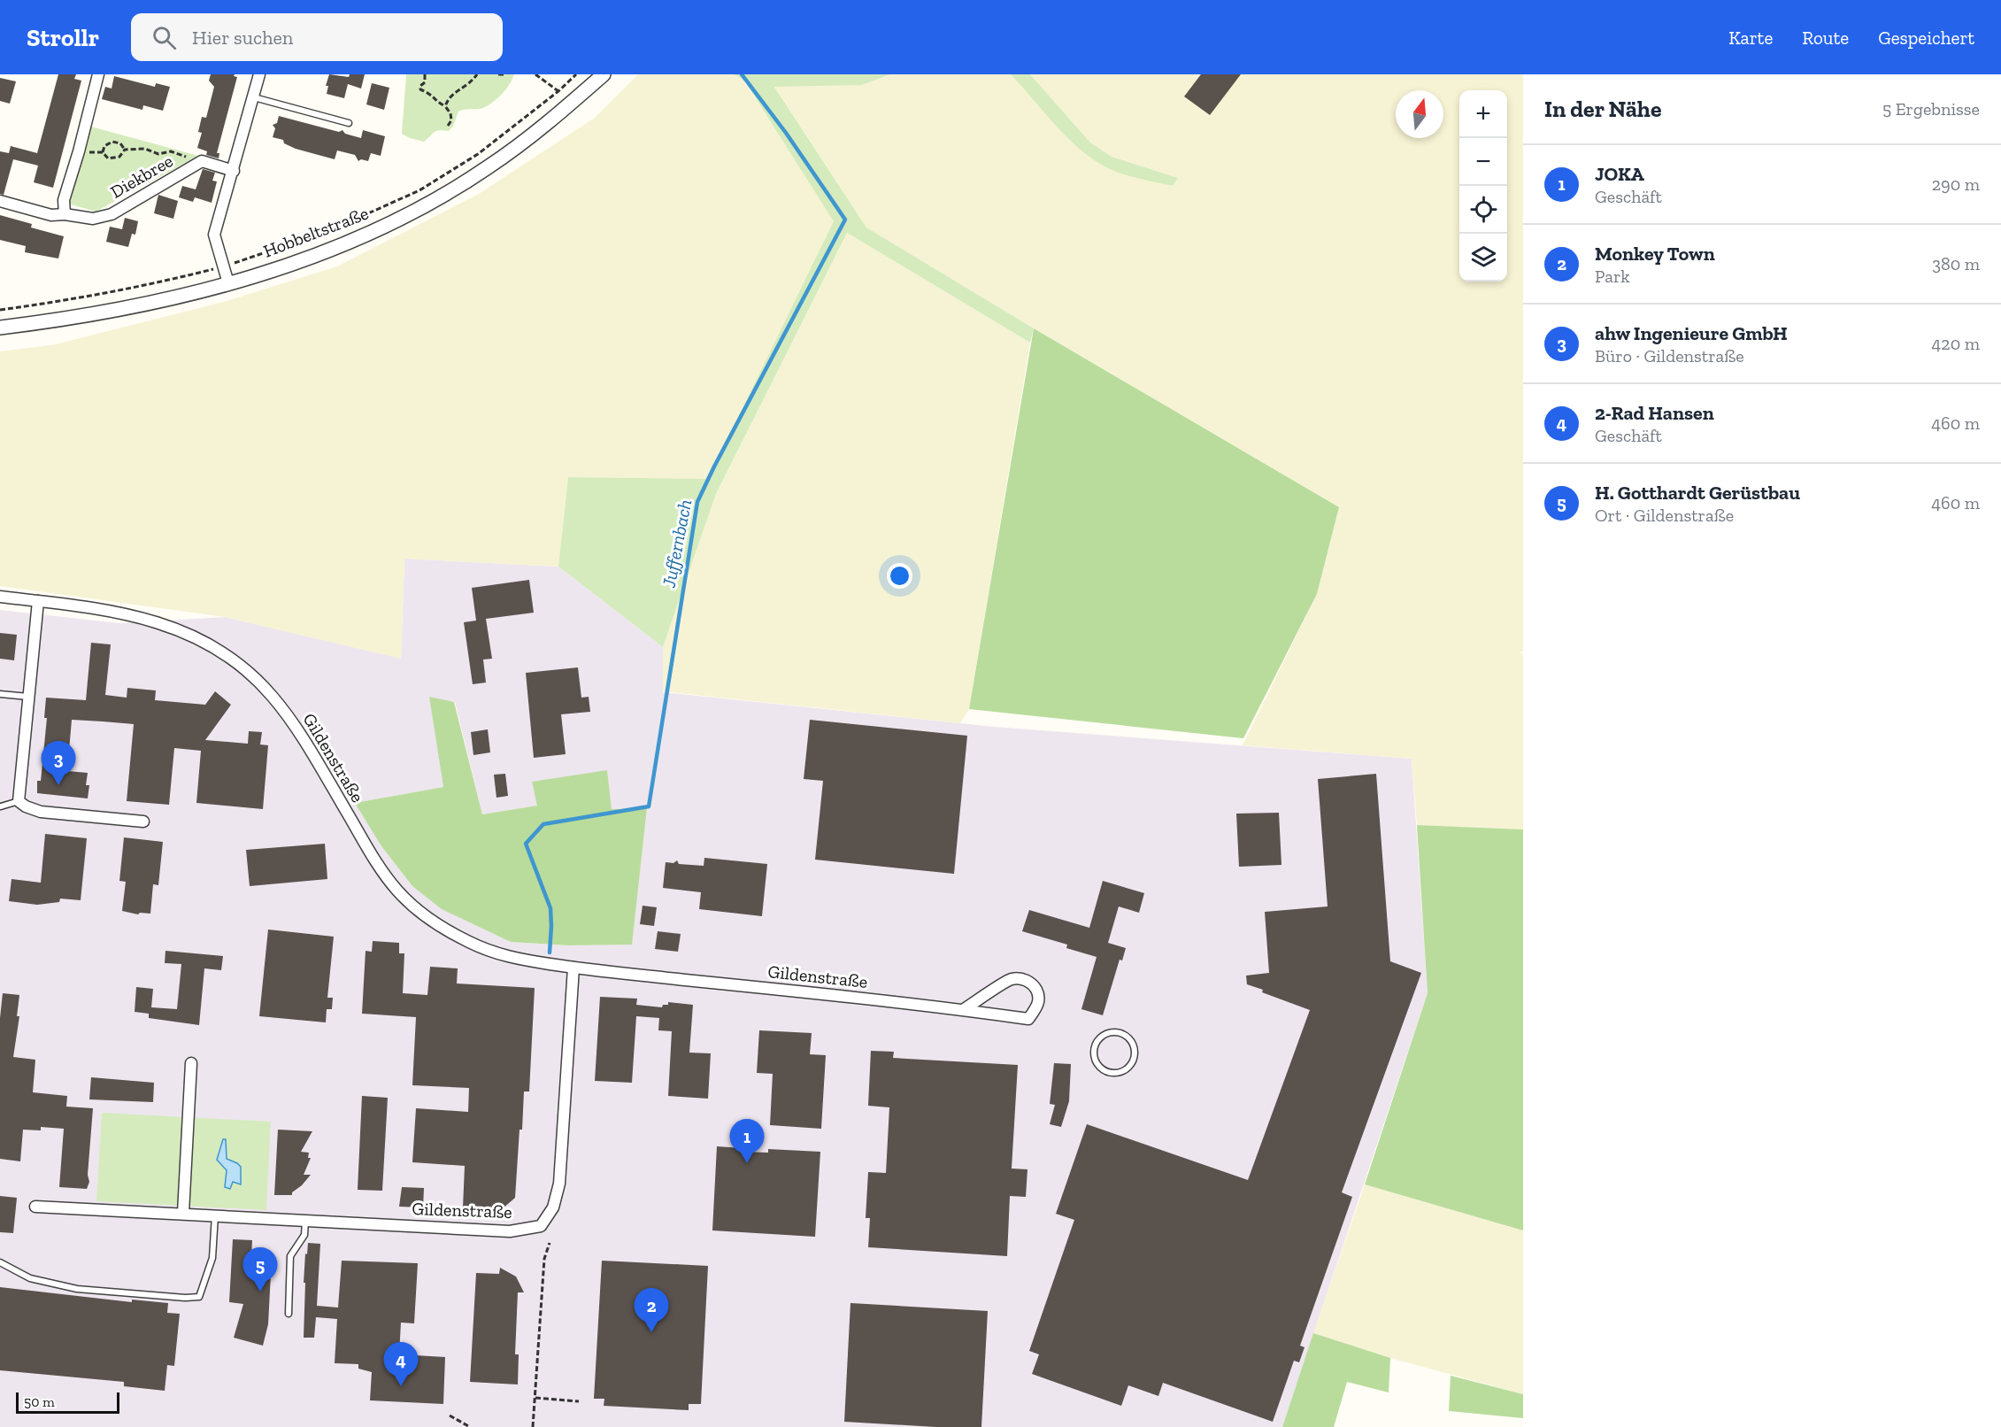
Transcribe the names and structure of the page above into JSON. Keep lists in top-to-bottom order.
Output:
{
  "streets": {
    "street": ["Diekbree", "Hobbeltstraße", "Gildenstraße"]
  },
  "water": ["Juffernbach"],
  "scale_bar": "50 m",
  "north": "top",
  "page": {
    "header": "Strollr",
    "search": "Hier suchen",
    "nav": ["Karte", "Route", "Gespeichert"],
    "heading": ["In der Nähe", "5 Ergebnisse"],
    "map_buttons": ["+", "−"],
    "list": [
      {
        "mark": "1",
        "name": "JOKA",
        "note": "Geschäft",
        "value": "290 m"
      },
      {
        "mark": "2",
        "name": "Monkey Town",
        "note": "Park",
        "value": "380 m"
      },
      {
        "mark": "3",
        "name": "ahw Ingenieure GmbH",
        "note": "Büro · Gildenstraße",
        "value": "420 m"
      },
      {
        "mark": "4",
        "name": "2-Rad Hansen",
        "note": "Geschäft",
        "value": "460 m"
      },
      {
        "mark": "5",
        "name": "H. Gotthardt Gerüstbau",
        "note": "Ort · Gildenstraße",
        "value": "460 m"
      }
    ],
    "pins": [
      "3",
      "1",
      "5",
      "2",
      "4"
    ],
    "scale": "50 m"
  }
}
